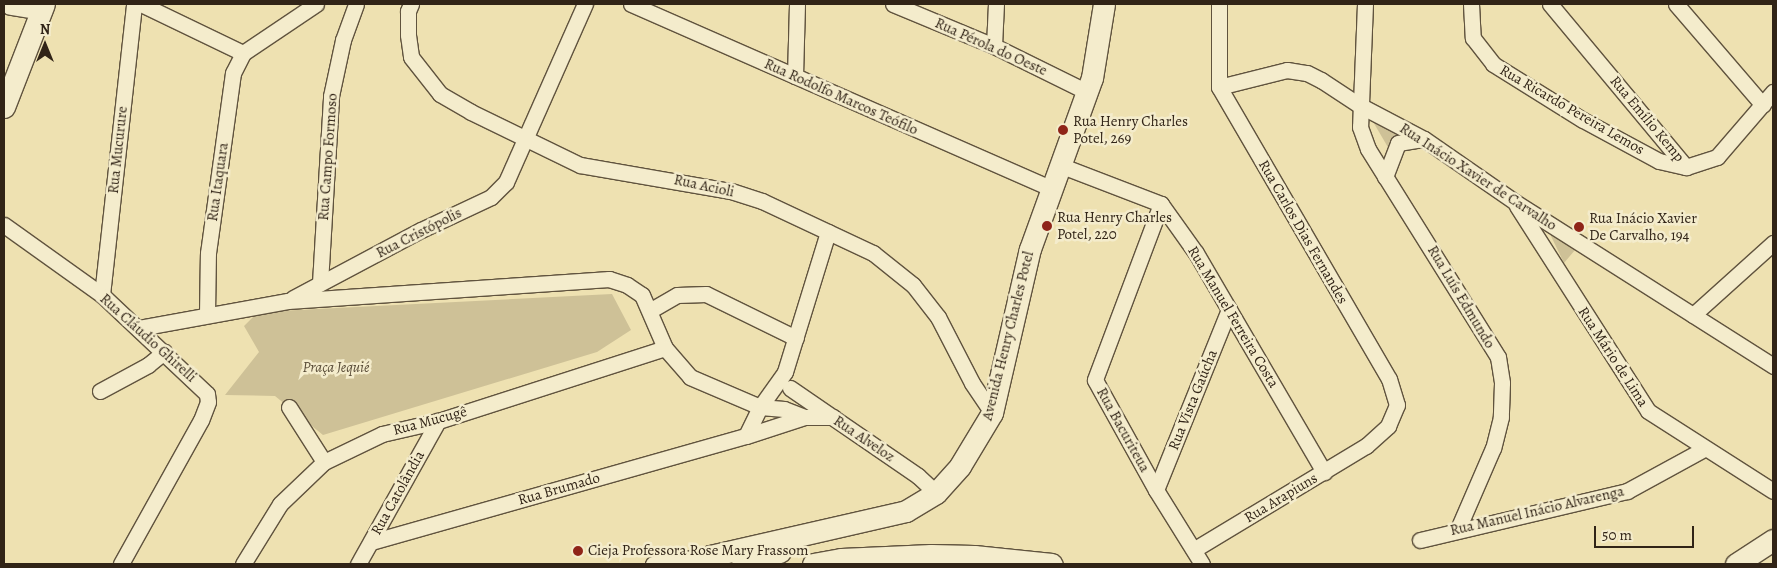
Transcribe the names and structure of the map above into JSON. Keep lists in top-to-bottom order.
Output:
{
  "streets": {
    "street": [
      "Rua Pérola do Oeste",
      "Rua Rodolfo Marcos Teófilo",
      "Rua Ricardo Pereira Lemos",
      "Rua Emílio Kemp",
      "Rua Mucurure",
      "Rua Campo Formoso",
      "Rua Inácio Xavier de Carvalho",
      "Rua Itaquara",
      "Rua Acioli",
      "Rua Carlos Dias Fernandes",
      "Rua Cristópolis",
      "Rua Luís Edmundo",
      "Rua Manuel Ferreira Costa",
      "Avenida Henry Charles Potel",
      "Rua Cláudio Ghirelli",
      "Rua Mário de Lima",
      "Rua Vista Gaúcha",
      "Rua Mucugê",
      "Rua Bacuriteua",
      "Rua Alveloz",
      "Rua Brumado",
      "Rua Catolândia",
      "Rua Arapiuns",
      "Rua Manuel Inácio Alvarenga"
    ]
  },
  "crossings": [
    ["Rua Pérola do Oeste", "Avenida Henry Charles Potel"],
    ["Rua Rodolfo Marcos Teófilo", "Avenida Henry Charles Potel"],
    ["Rua Ricardo Pereira Lemos", "Rua Emílio Kemp"],
    ["Rua Mucurure", "Rua Cláudio Ghirelli"],
    ["Rua Campo Formoso", "Rua Cristópolis"],
    ["Rua Inácio Xavier de Carvalho", "Rua Carlos Dias Fernandes"],
    ["Rua Inácio Xavier de Carvalho", "Rua Luís Edmundo"],
    ["Rua Inácio Xavier de Carvalho", "Rua Mário de Lima"],
    ["Rua Acioli", "Rua Cristópolis"],
    ["Rua Acioli", "Avenida Henry Charles Potel"],
    ["Rua Carlos Dias Fernandes", "Rua Arapiuns"],
    ["Rua Luís Edmundo", "Rua Manuel Inácio Alvarenga"],
    ["Rua Manuel Ferreira Costa", "Rua Vista Gaúcha"],
    ["Rua Manuel Ferreira Costa", "Rua Bacuriteua"],
    ["Rua Manuel Ferreira Costa", "Rua Arapiuns"],
    ["Avenida Henry Charles Potel", "Rua Alveloz"],
    ["Rua Mário de Lima", "Rua Manuel Inácio Alvarenga"],
    ["Rua Vista Gaúcha", "Rua Bacuriteua"],
    ["Rua Mucugê", "Rua Catolândia"],
    ["Rua Bacuriteua", "Rua Arapiuns"],
    ["Rua Alveloz", "Rua Brumado"],
    ["Rua Brumado", "Rua Catolândia"]
  ],
  "parks": ["Praça Jequié"],
  "places": [
    "Rua Henry Charles Potel, 269",
    "Rua Henry Charles Potel, 220",
    "Rua Inácio Xavier De Carvalho, 194",
    "Cieja Professora Rose Mary Frassom"
  ],
  "scale_bar": "50 m",
  "north": "top"
}
